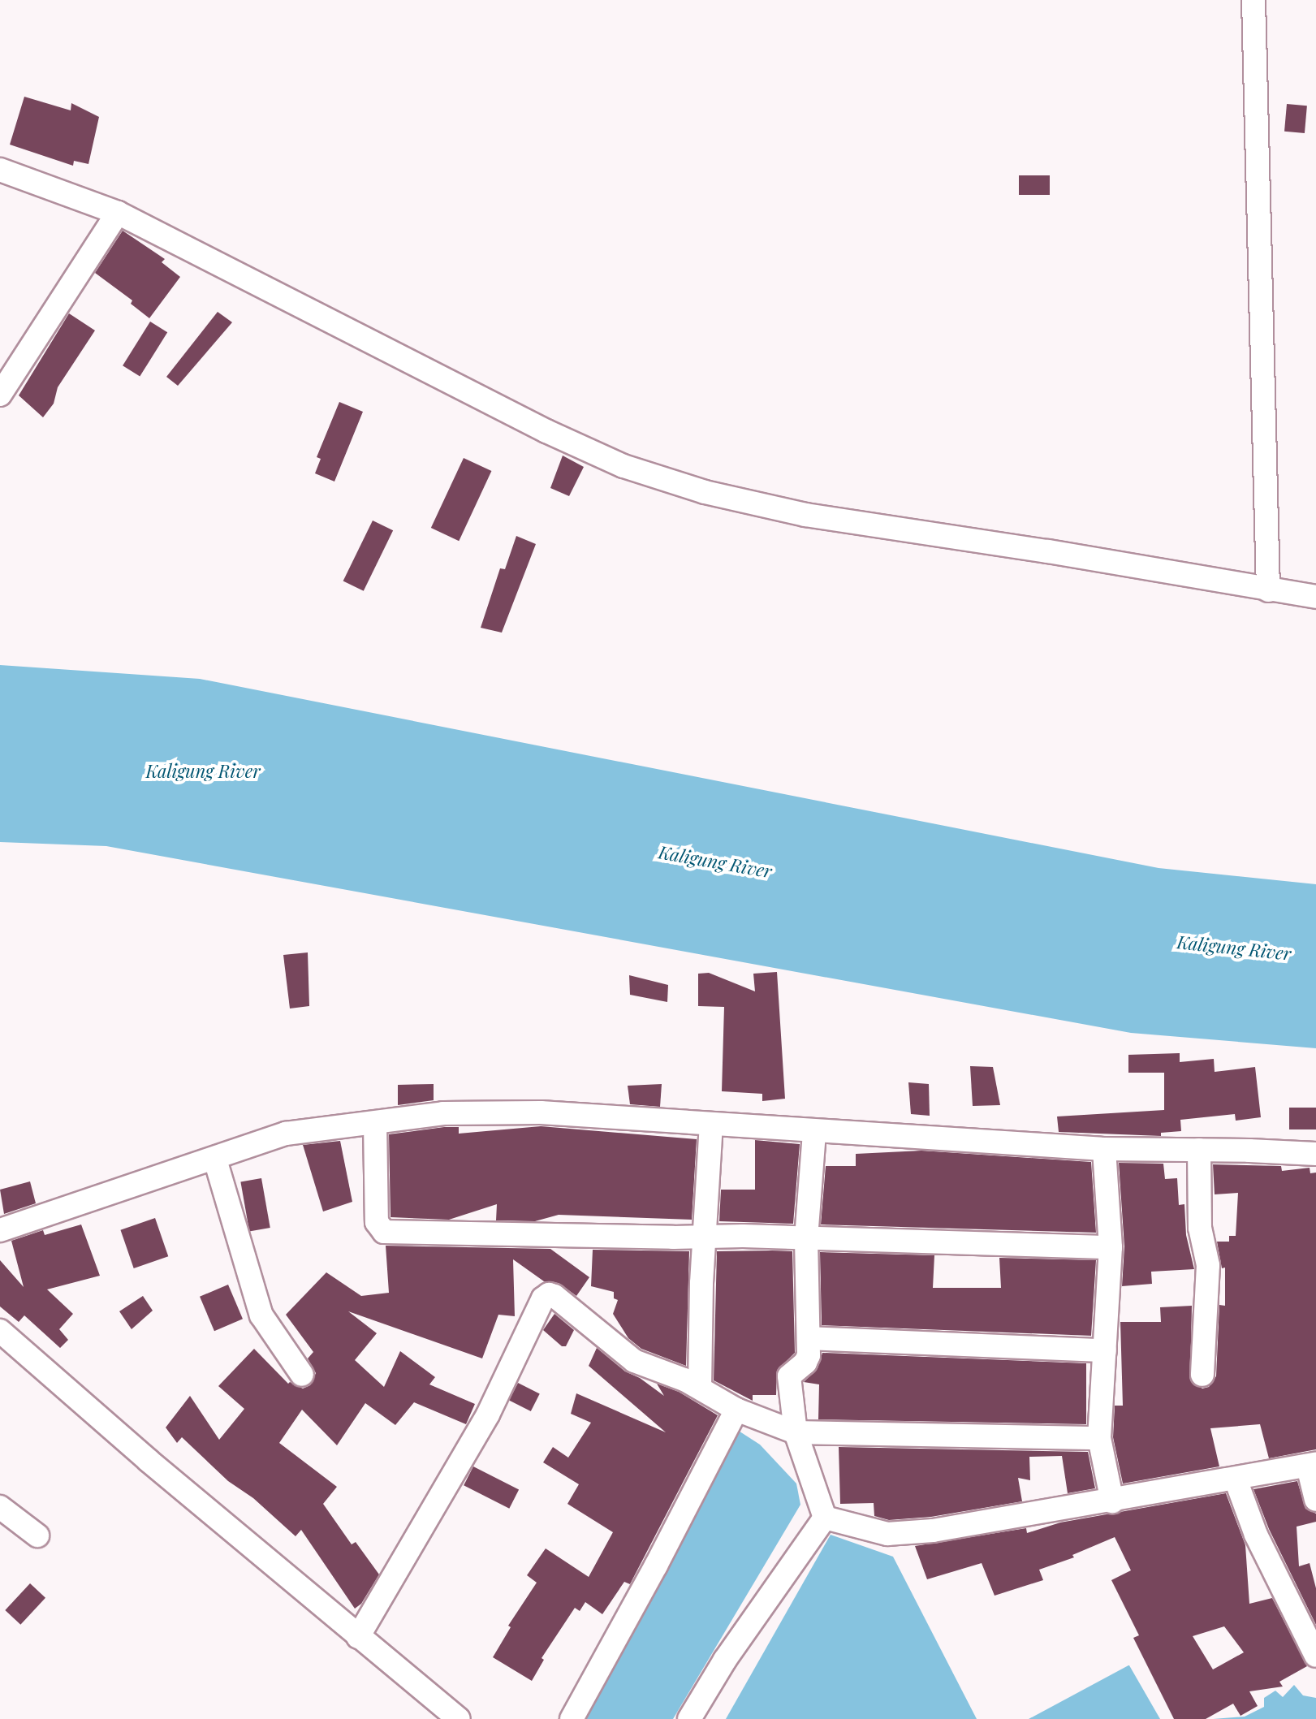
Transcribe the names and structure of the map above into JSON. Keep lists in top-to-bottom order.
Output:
{
  "water": ["Kaligung River"]
}
